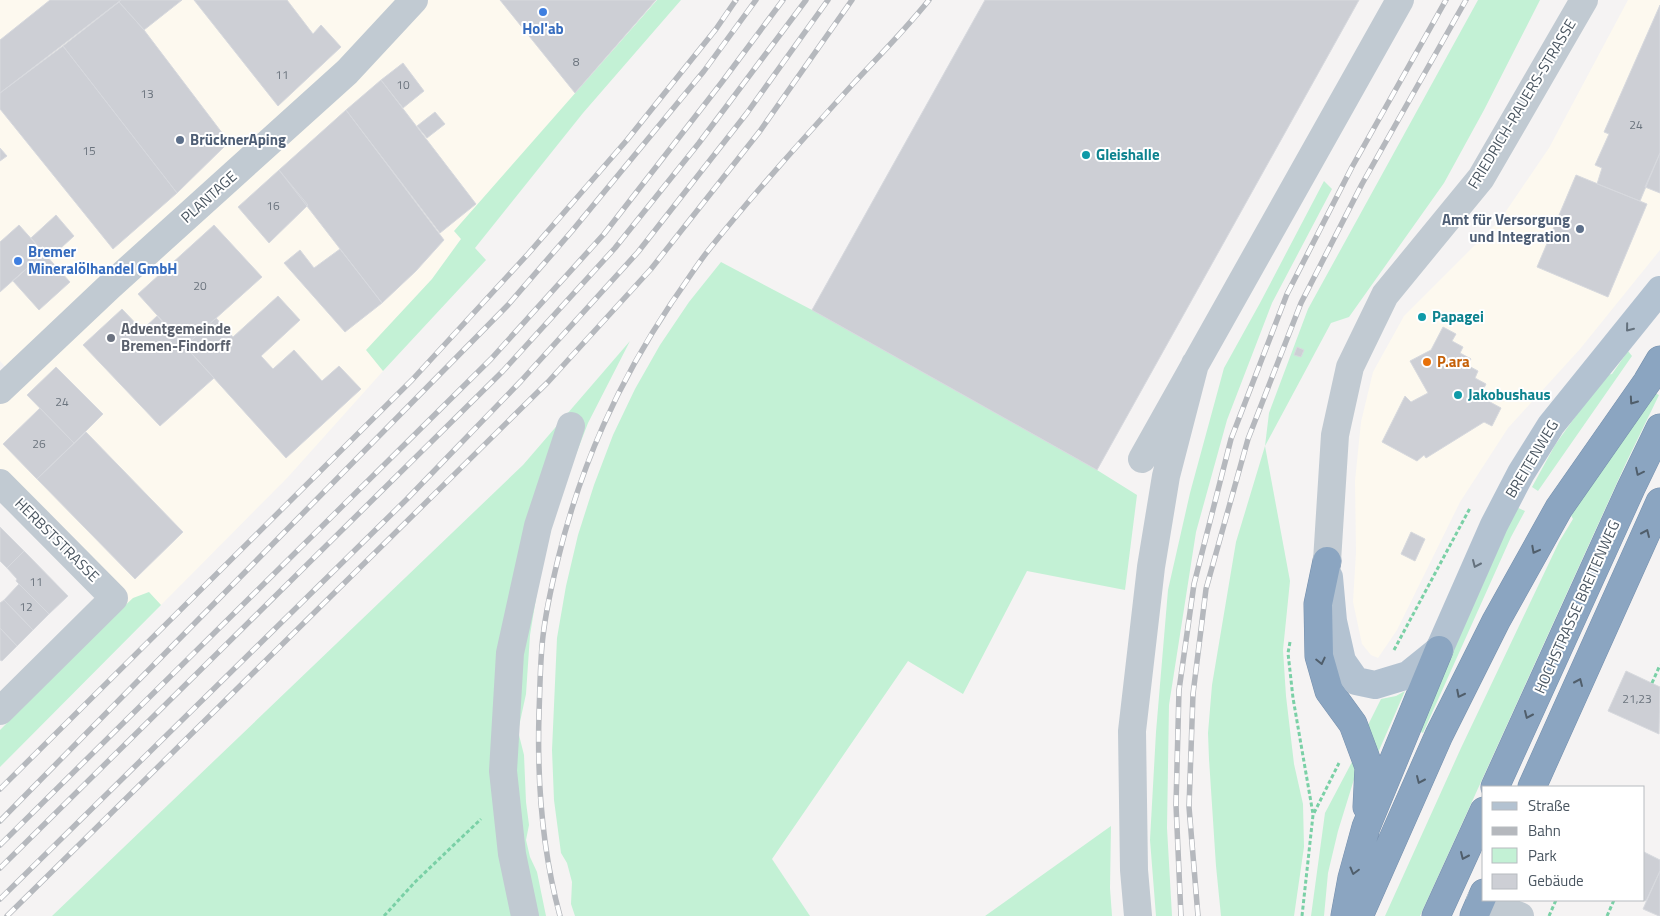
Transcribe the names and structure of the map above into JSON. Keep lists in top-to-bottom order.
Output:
{
  "streets": {
    "highway": ["HOCHSTRASSE BREITENWEG"],
    "main road": ["BREITENWEG"],
    "street": ["FRIEDRICH-RAUERS-STRASSE", "PLANTAGE", "HERBSTSTRASSE"]
  },
  "one_way": ["BREITENWEG"],
  "places": [
    "Hol'ab",
    "BrücknerAping",
    "Gleishalle",
    "Amt für Versorgung und Integration",
    "Bremer Mineralölhandel GmbH",
    "Papagei",
    "Adventgemeinde Bremen-Findorff",
    "P.ara",
    "Jakobushaus"
  ],
  "house_numbers": [
    "8",
    "11",
    "10",
    "13",
    "24",
    "15",
    "16",
    "20",
    "24",
    "26",
    "11",
    "12",
    "21,23"
  ],
  "legend": [
    "Straße",
    "Bahn",
    "Park",
    "Gebäude"
  ]
}
